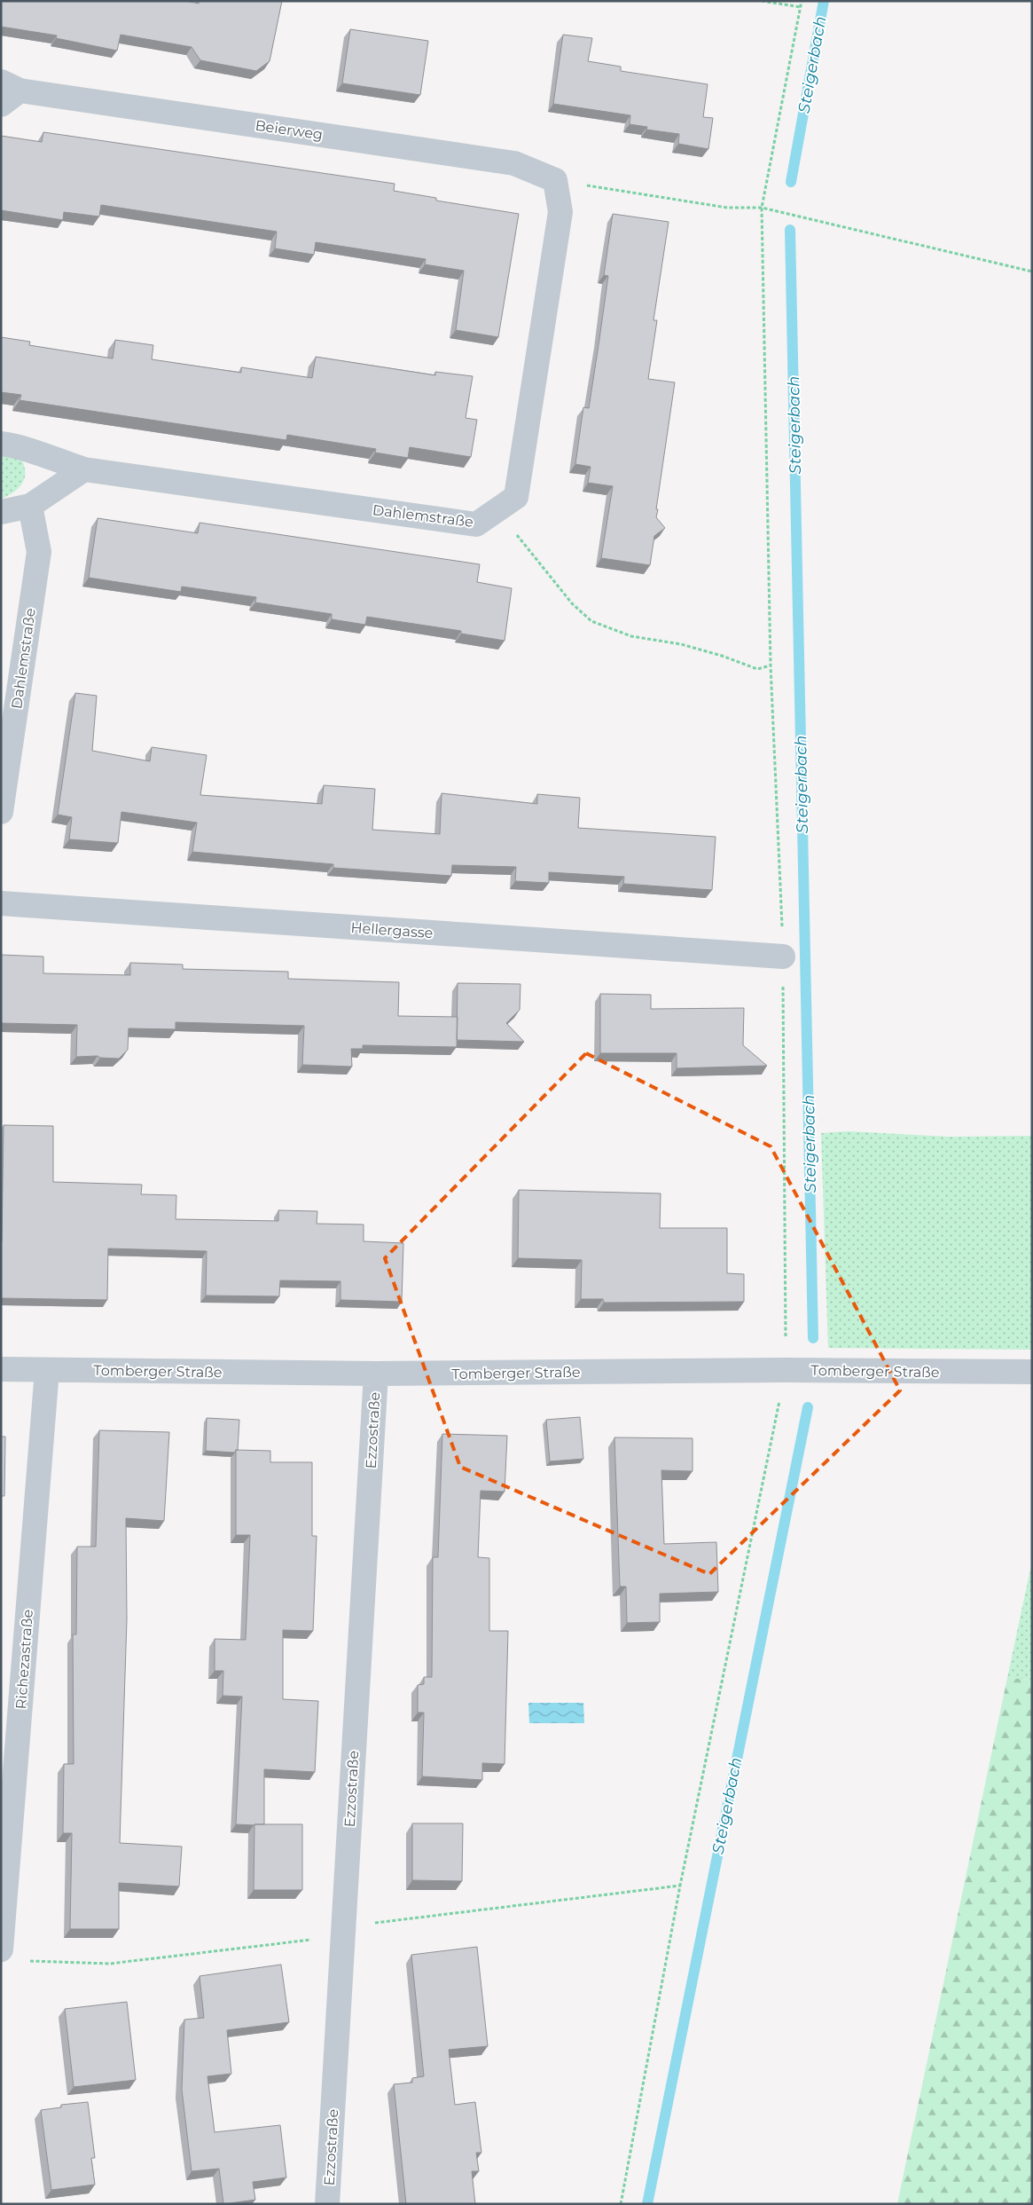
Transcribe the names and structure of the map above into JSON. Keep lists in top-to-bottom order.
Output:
{
  "streets": {
    "street": [
      "Beierweg",
      "Dahlemstraße",
      "Hellergasse",
      "Tomberger Straße",
      "Ezzostraße",
      "Richezastraße"
    ]
  },
  "crossings": [
    ["Beierweg", "Dahlemstraße"],
    ["Tomberger Straße", "Ezzostraße"],
    ["Tomberger Straße", "Richezastraße"]
  ],
  "water": ["Steigerbach"]
}
